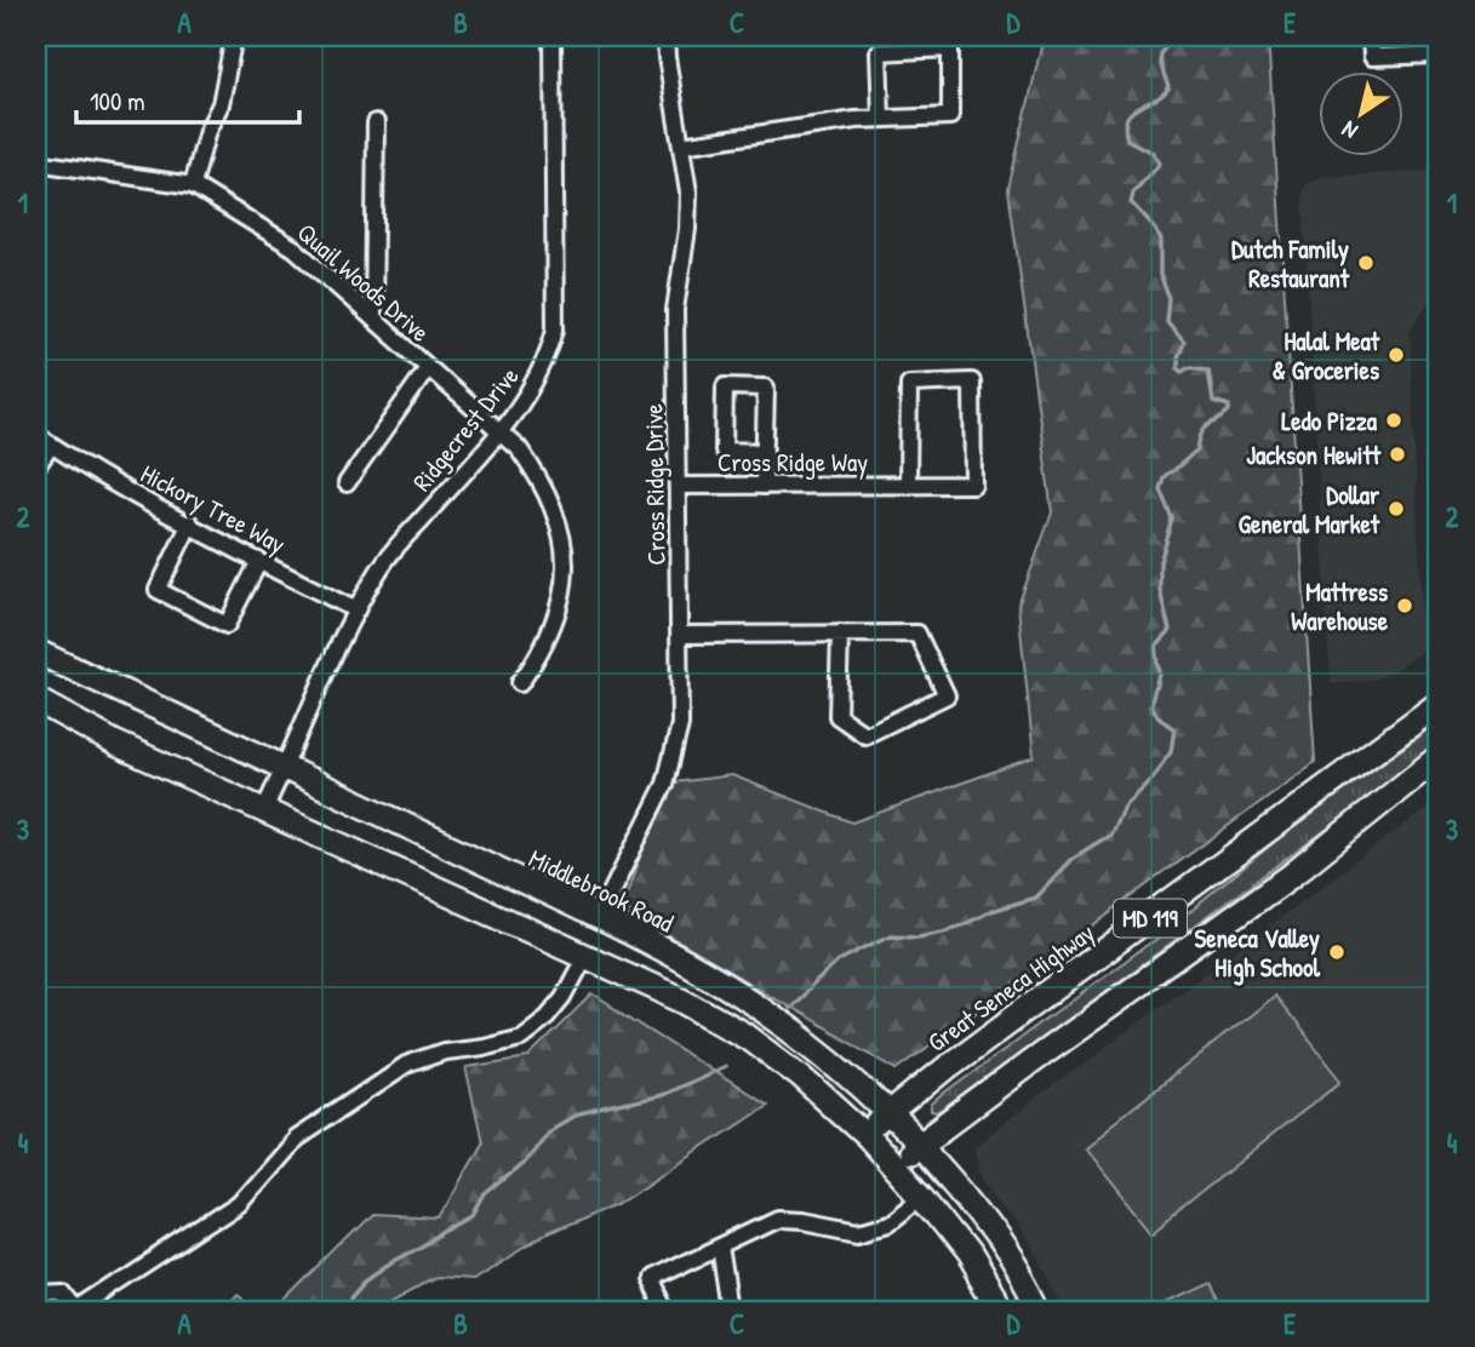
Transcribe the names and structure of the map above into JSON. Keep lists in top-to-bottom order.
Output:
{
  "streets": {
    "main road": ["Middlebrook Road", "MD 119", "Great Seneca Highway"],
    "street": [
      "Quail Woods Drive",
      "Ridgecrest Drive",
      "Cross Ridge Way",
      "Cross Ridge Drive",
      "Hickory Tree Way"
    ]
  },
  "crossings": [
    ["Quail Woods Drive", "Ridgecrest Drive"],
    ["Ridgecrest Drive", "Hickory Tree Way"],
    ["Ridgecrest Drive", "Middlebrook Road"],
    ["Cross Ridge Way", "Cross Ridge Drive"],
    ["Cross Ridge Drive", "Middlebrook Road"],
    ["Middlebrook Road", "MD 119"],
    ["Middlebrook Road", "Great Seneca Highway"]
  ],
  "places": [
    "Dutch Family Restaurant",
    "Halal Meat & Groceries",
    "Ledo Pizza",
    "Jackson Hewitt",
    "Dollar General Market",
    "Mattress Warehouse",
    "Seneca Valley High School"
  ],
  "scale_bar": "100 m",
  "north": "bottom left",
  "grid": {
    "columns": [
      "A",
      "B",
      "C",
      "D",
      "E"
    ],
    "rows": [
      "1",
      "2",
      "3",
      "4"
    ]
  }
}
